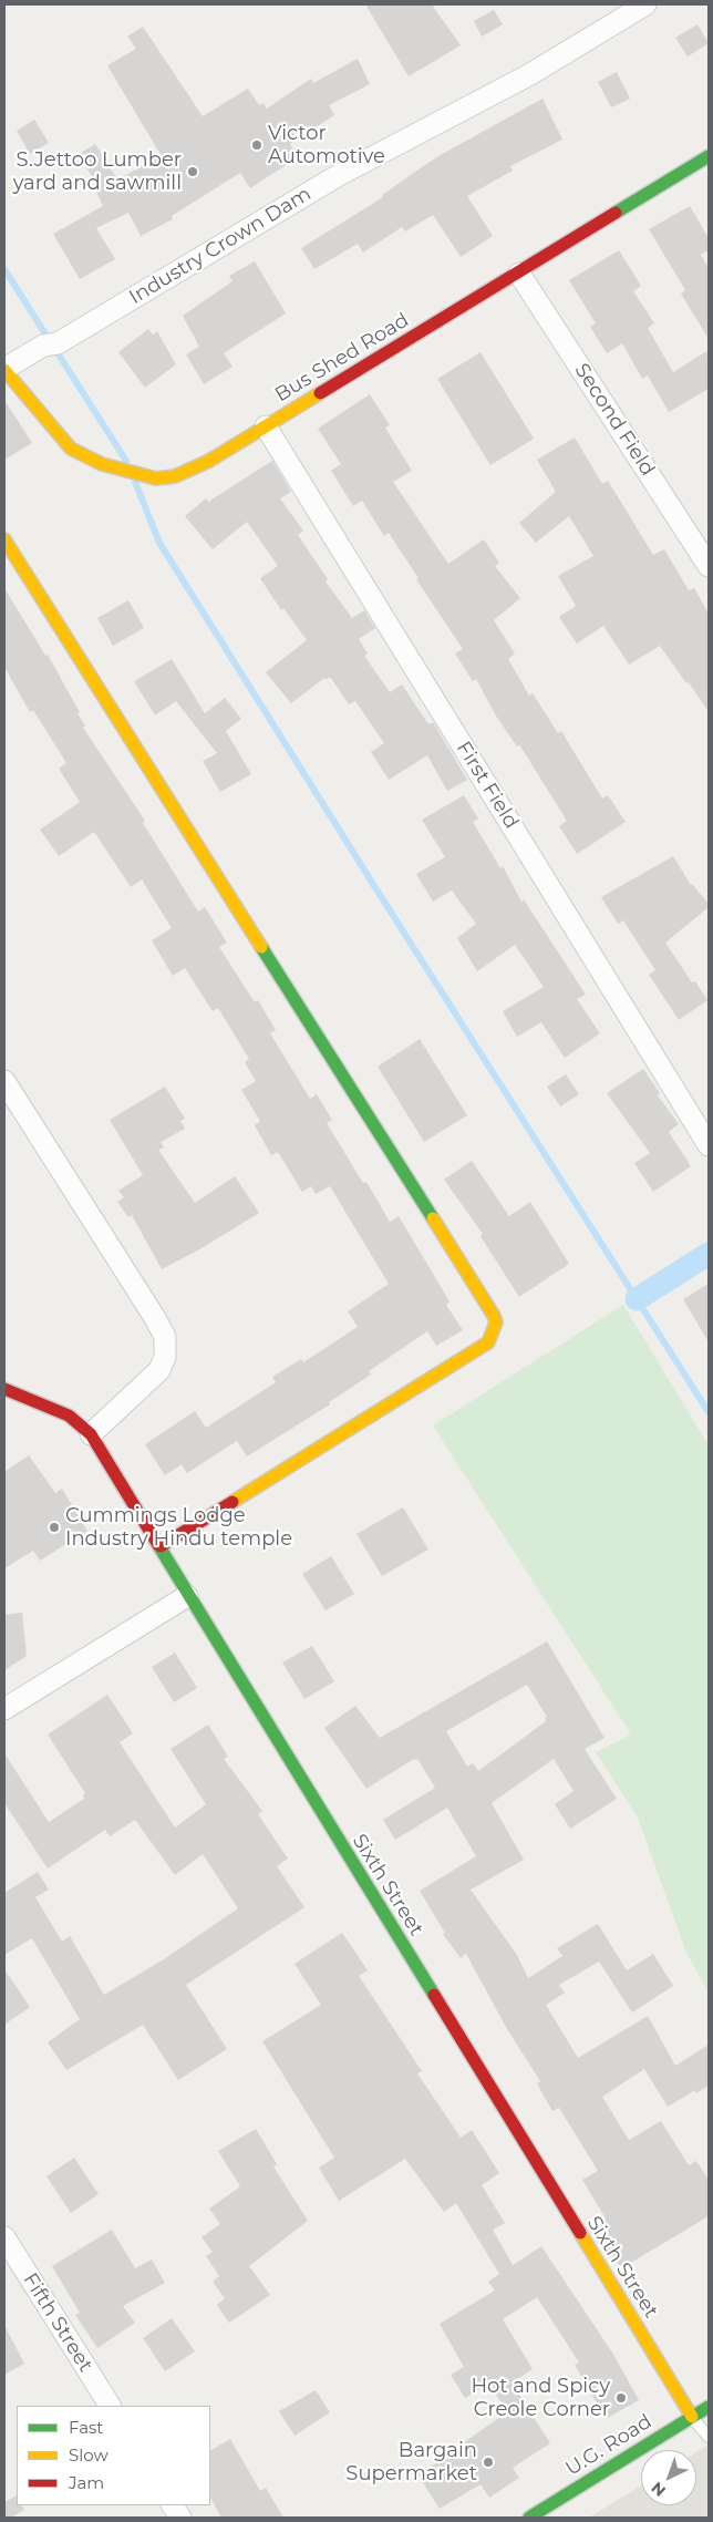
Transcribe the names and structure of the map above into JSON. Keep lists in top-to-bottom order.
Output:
{
  "streets": {
    "street": [
      "Industry Crown Dam",
      "Bus Shed Road",
      "Second Field",
      "First Field",
      "Sixth Street",
      "Fifth Street",
      "U.G. Road"
    ]
  },
  "crossings": [
    ["Industry Crown Dam", "Bus Shed Road"],
    ["Bus Shed Road", "Second Field"],
    ["Bus Shed Road", "First Field"],
    ["Sixth Street", "U.G. Road"]
  ],
  "places": [
    "Victor Automotive",
    "S.Jettoo Lumber yard and sawmill",
    "Cummings Lodge Industry Hindu temple",
    "Hot and Spicy Creole Corner",
    "Bargain Supermarket"
  ],
  "legend": ["Fast", "Slow", "Jam"],
  "north": "bottom left"
}
